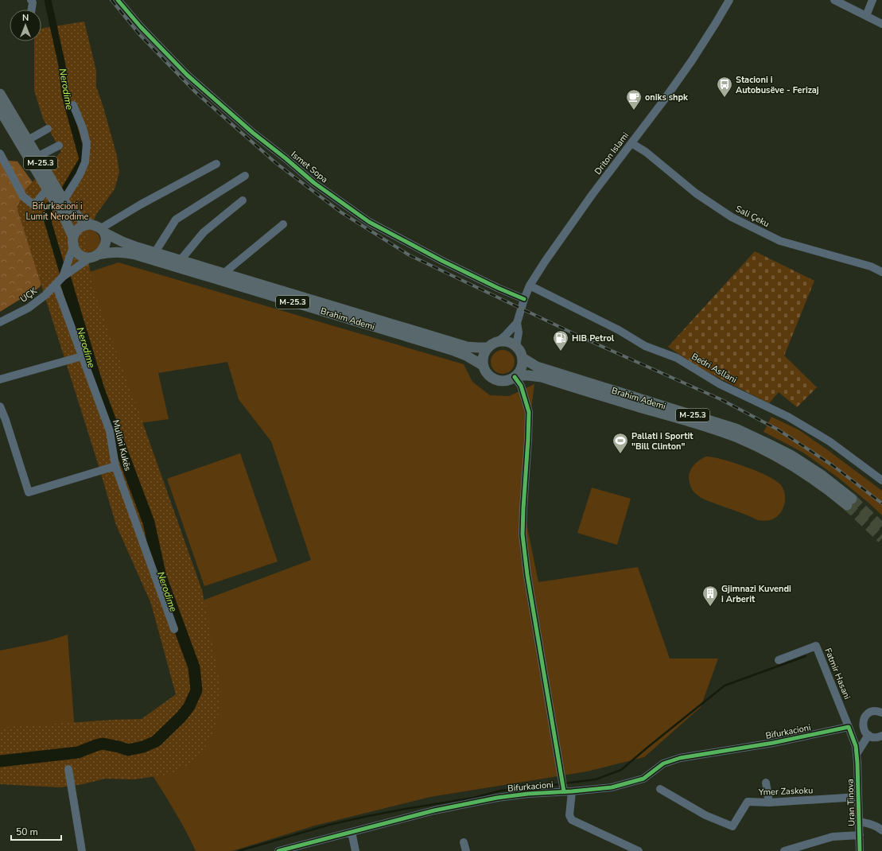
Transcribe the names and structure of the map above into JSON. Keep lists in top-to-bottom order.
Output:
{
  "streets": {
    "main road": ["M-25.3", "Brahim Ademi"],
    "street": [
      "Driton Islami",
      "Ismet Sopa",
      "Sali Çeku",
      "UÇK",
      "Bedri Asllani",
      "Mullini Kukës",
      "Fatmir Hasani",
      "Bifurkacioni",
      "Ymer Zaskoku",
      "Uran Tinova"
    ]
  },
  "crossings": [
    ["Driton Islami", "Ismet Sopa"],
    ["Driton Islami", "Sali Çeku"],
    ["Driton Islami", "Brahim Ademi"],
    ["Driton Islami", "Bedri Asllani"],
    ["UÇK", "Brahim Ademi"],
    ["UÇK", "Mullini Kukës"],
    ["Fatmir Hasani", "Bifurkacioni"],
    ["Ymer Zaskoku", "Uran Tinova"]
  ],
  "water": ["Nerodime"],
  "parks": ["Bifurkacioni i Lumit Nerodime"],
  "places": {
    "bus stop": ["Stacioni i Autobusëve - Ferizaj"],
    "cafe": ["oniks shpk"],
    "fuel station": ["HIB Petrol"],
    "sports": ["Pallati i Sportit \"Bill Clinton\""],
    "building": ["Gjimnazi Kuvendi i Arberit"]
  },
  "scale_bar": "50 m",
  "north": "top"
}
